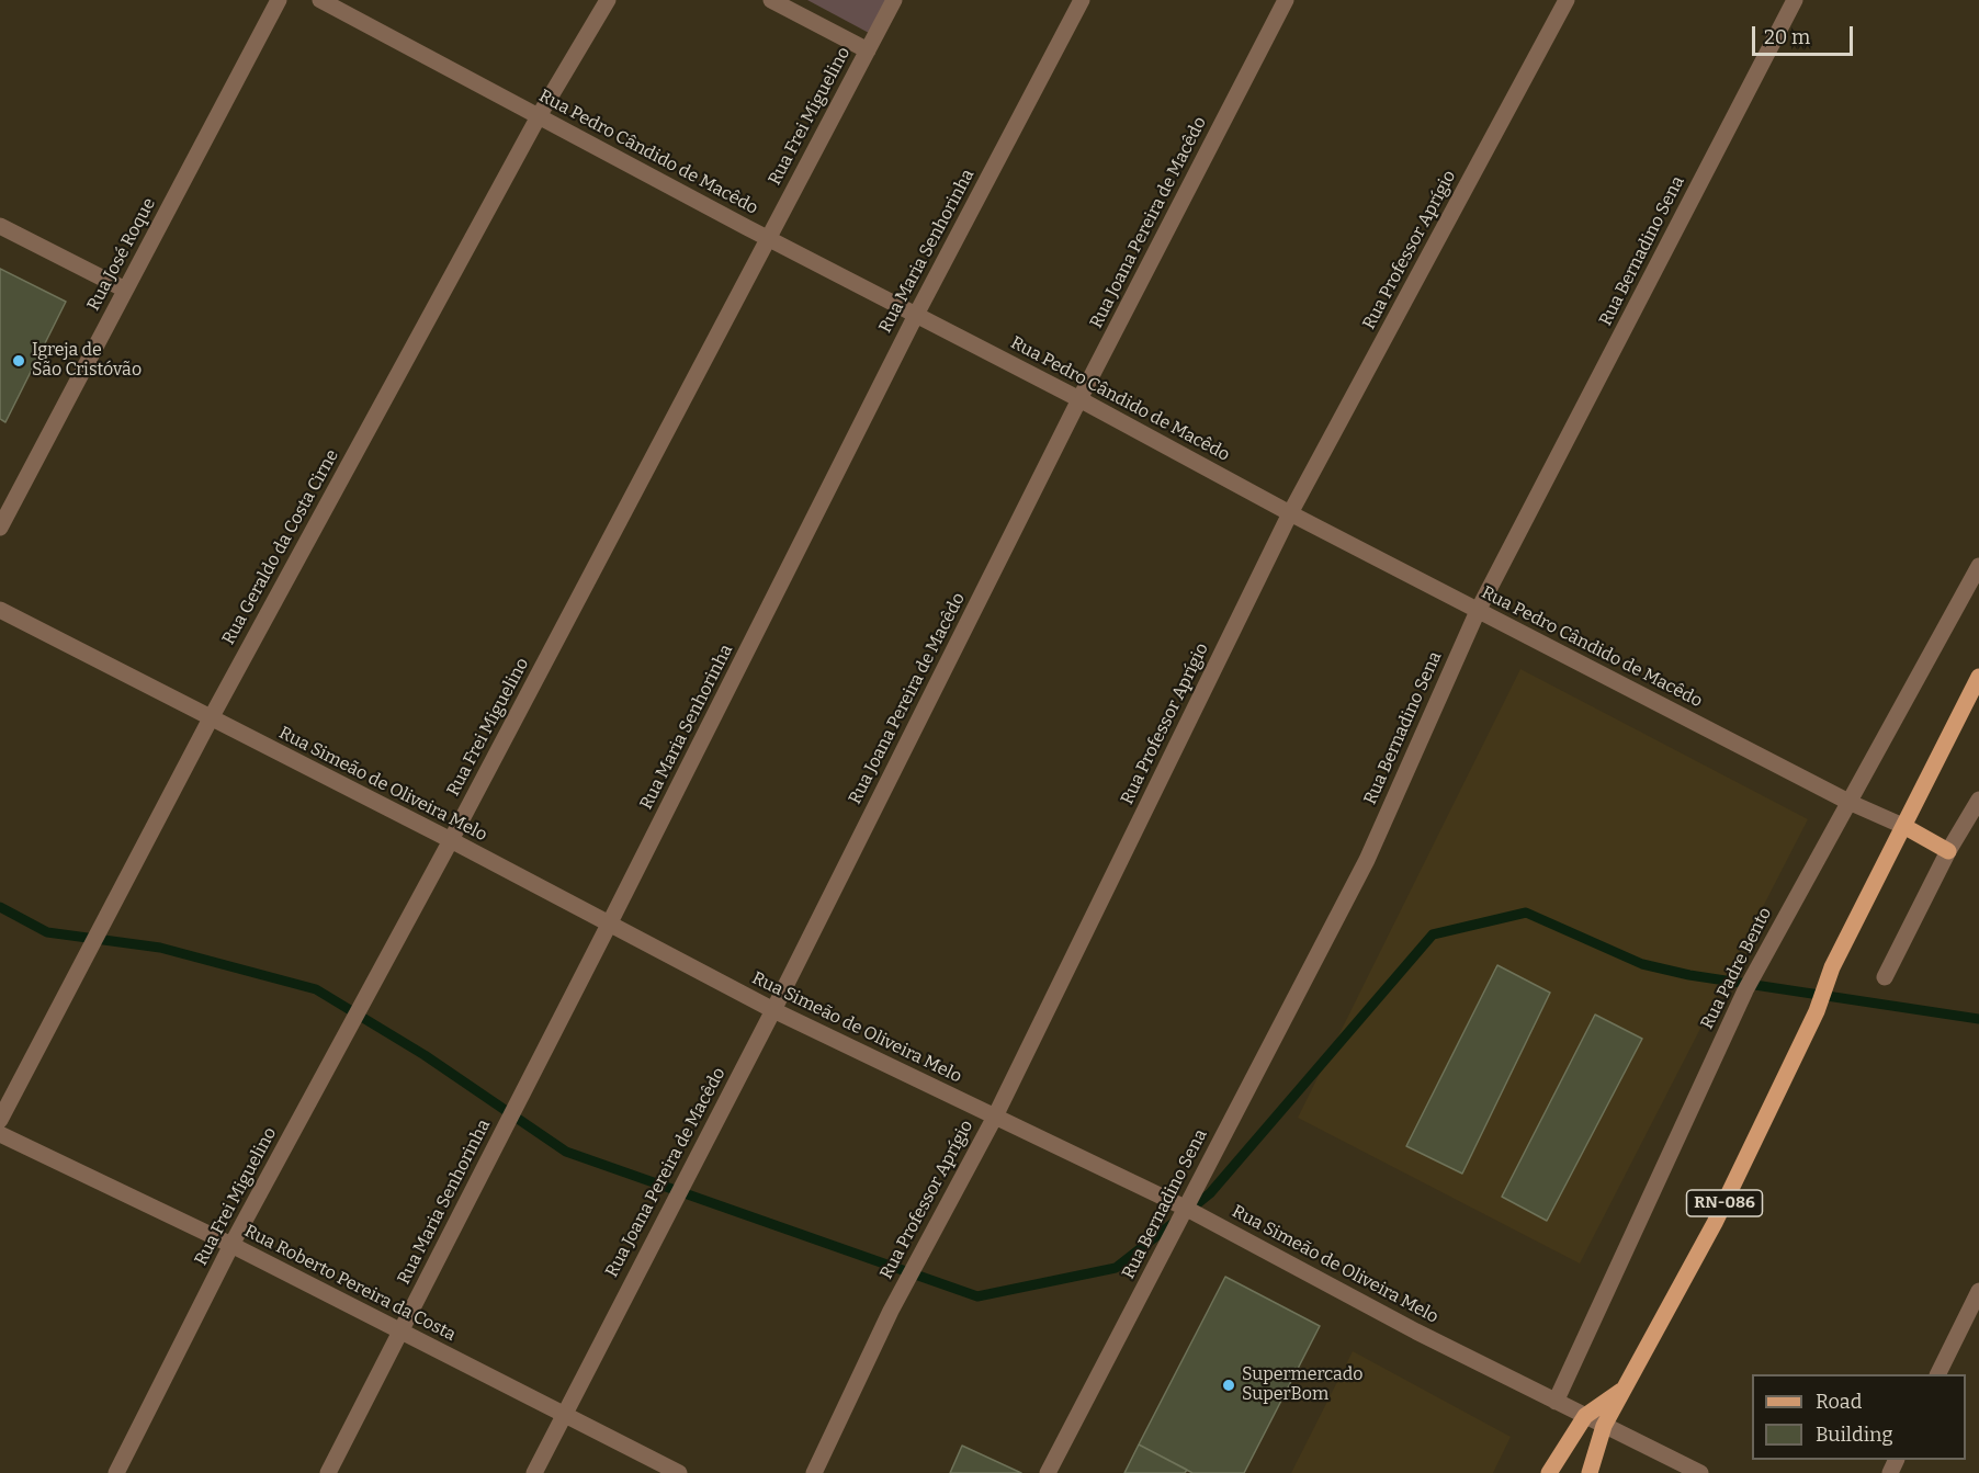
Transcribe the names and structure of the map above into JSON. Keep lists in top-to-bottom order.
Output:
{
  "streets": {
    "main road": ["RN-086"],
    "street": [
      "Rua Frei Miguelino",
      "Rua Pedro Cândido de Macêdo",
      "Rua Joana Pereira de Macêdo",
      "Rua Professor Aprígio",
      "Rua Maria Senhorinha",
      "Rua Bernadino Sena",
      "Rua José Roque",
      "Rua Geraldo da Costa Cirne",
      "Rua Simeão de Oliveira Melo",
      "Rua Padre Bento",
      "Rua Roberto Pereira da Costa"
    ]
  },
  "crossings": [
    ["Rua Frei Miguelino", "Rua Pedro Cândido de Macêdo"],
    ["Rua Frei Miguelino", "Rua Simeão de Oliveira Melo"],
    ["Rua Frei Miguelino", "Rua Roberto Pereira da Costa"],
    ["Rua Pedro Cândido de Macêdo", "Rua Joana Pereira de Macêdo"],
    ["Rua Pedro Cândido de Macêdo", "Rua Professor Aprígio"],
    ["Rua Pedro Cândido de Macêdo", "Rua Maria Senhorinha"],
    ["Rua Pedro Cândido de Macêdo", "Rua Bernadino Sena"],
    ["Rua Pedro Cândido de Macêdo", "Rua Geraldo da Costa Cirne"],
    ["Rua Pedro Cândido de Macêdo", "Rua Padre Bento"],
    ["Rua Pedro Cândido de Macêdo", "RN-086"],
    ["Rua Joana Pereira de Macêdo", "Rua Simeão de Oliveira Melo"],
    ["Rua Joana Pereira de Macêdo", "Rua Roberto Pereira da Costa"],
    ["Rua Professor Aprígio", "Rua Simeão de Oliveira Melo"],
    ["Rua Maria Senhorinha", "Rua Simeão de Oliveira Melo"],
    ["Rua Maria Senhorinha", "Rua Roberto Pereira da Costa"],
    ["Rua Bernadino Sena", "Rua Simeão de Oliveira Melo"],
    ["Rua Geraldo da Costa Cirne", "Rua Simeão de Oliveira Melo"],
    ["Rua Simeão de Oliveira Melo", "Rua Padre Bento"],
    ["Rua Simeão de Oliveira Melo", "RN-086"]
  ],
  "places": ["Igreja de São Cristóvão", "Supermercado SuperBom"],
  "legend": ["Road", "Building"],
  "scale_bar": "20 m"
}
